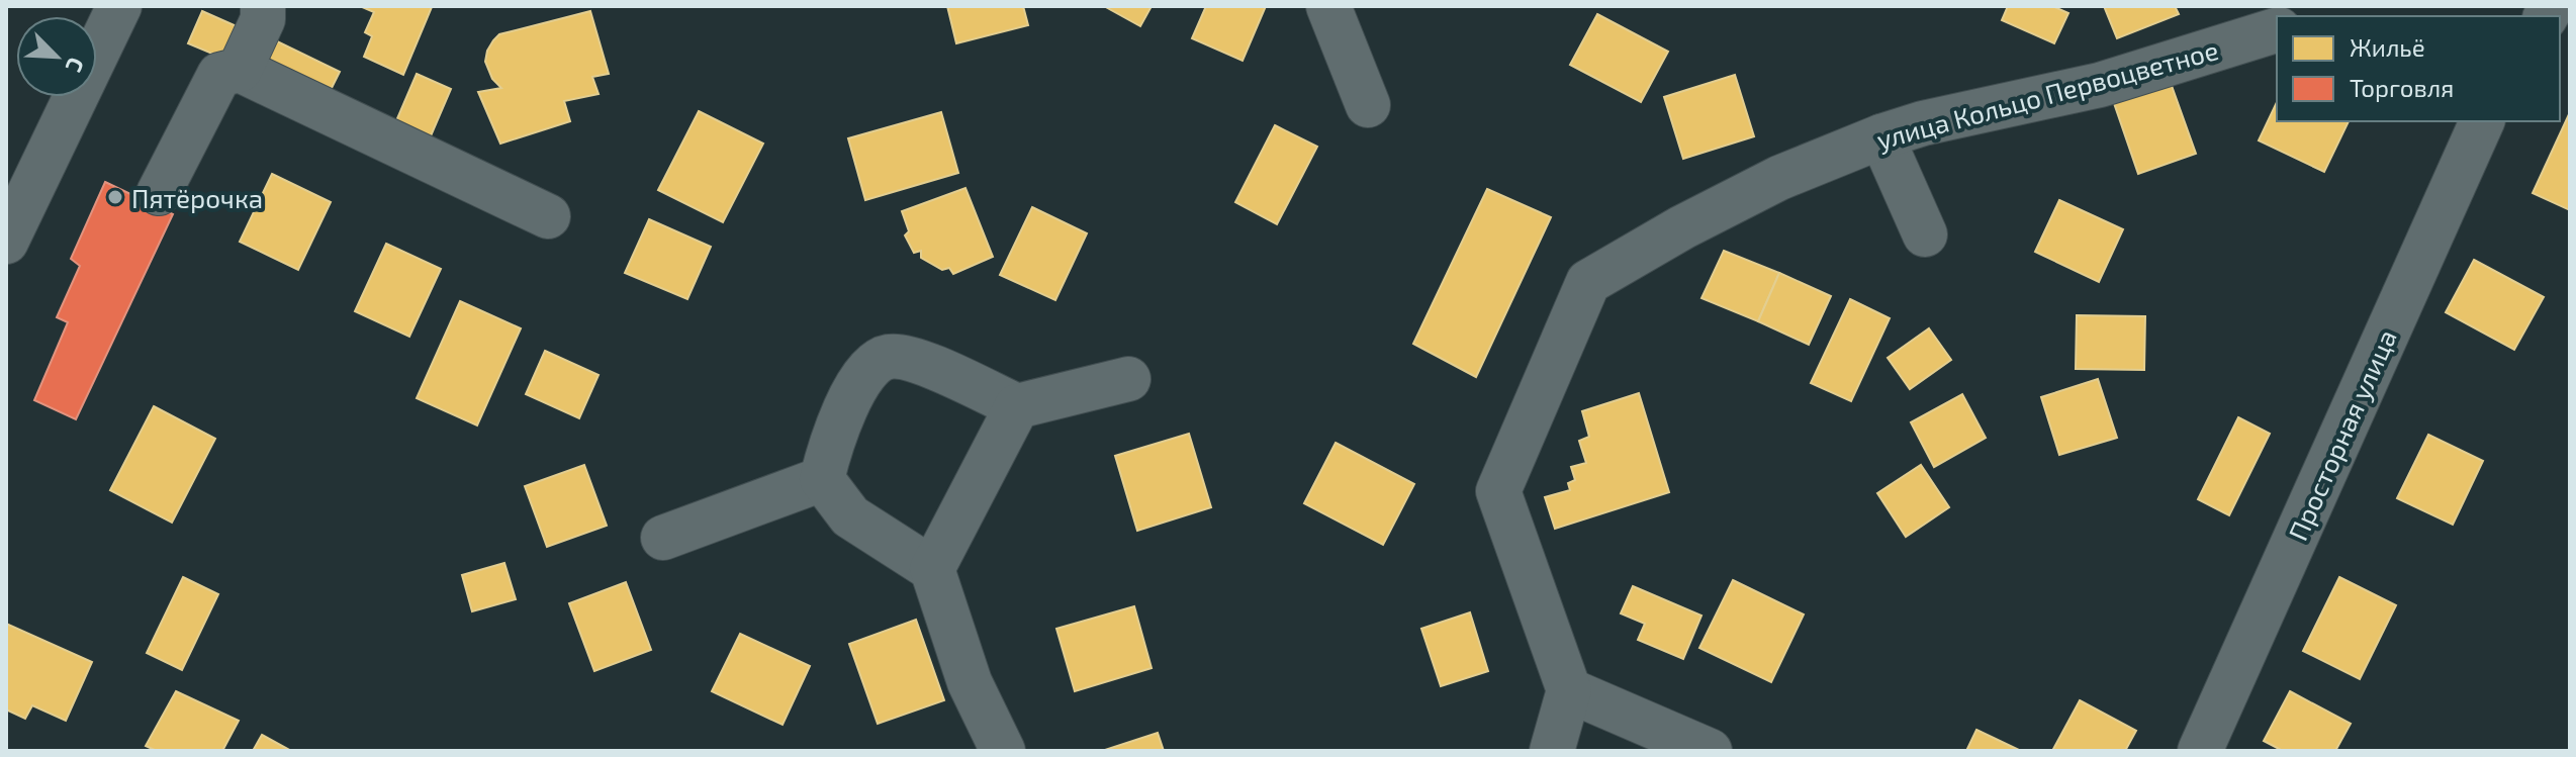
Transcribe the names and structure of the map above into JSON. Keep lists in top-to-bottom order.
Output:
{
  "streets": {
    "street": ["улица Кольцо Первоцветное", "Просторная улица"]
  },
  "places": ["Пятёрочка"],
  "legend": ["Жильё", "Торговля"],
  "north": "bottom right"
}
